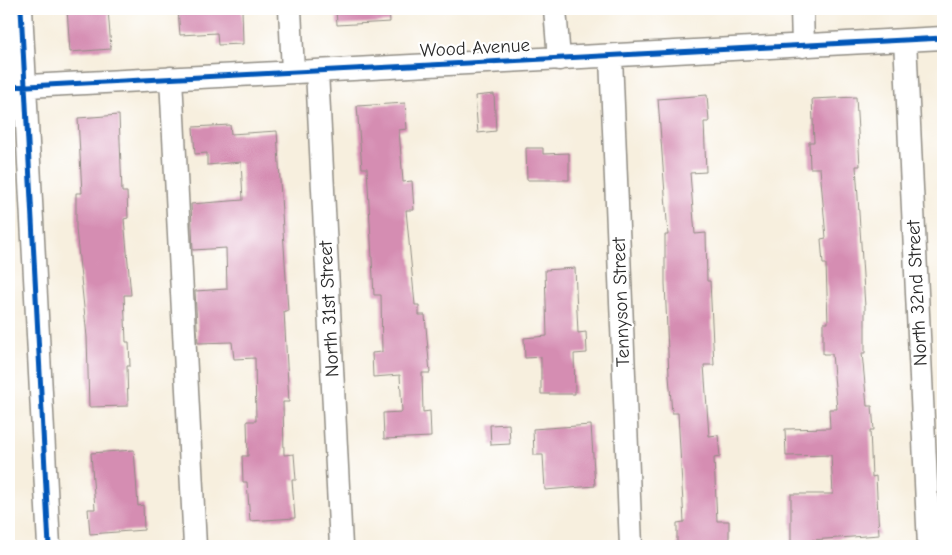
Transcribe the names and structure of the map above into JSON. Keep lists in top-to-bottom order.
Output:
{
  "streets": {
    "street": [
      "Wood Avenue",
      "North 32nd Street",
      "Tennyson Street",
      "North 31st Street"
    ]
  },
  "crossings": [
    ["Wood Avenue", "North 32nd Street"],
    ["Wood Avenue", "Tennyson Street"],
    ["Wood Avenue", "North 31st Street"]
  ]
}
